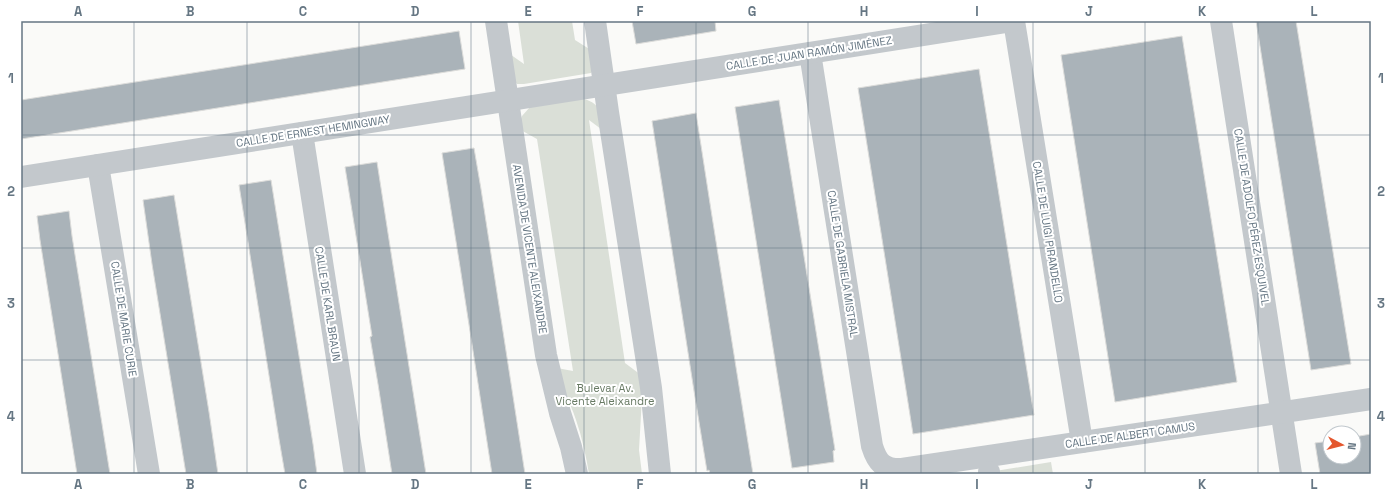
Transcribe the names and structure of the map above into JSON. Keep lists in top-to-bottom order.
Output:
{
  "streets": {
    "street": [
      "CALLE DE JUAN RAMÓN JIMÉNEZ",
      "CALLE DE ERNEST HEMINGWAY",
      "CALLE DE ADOLFO PÉREZ ESQUIVEL",
      "CALLE DE LUIGI PIRANDELLO",
      "AVENIDA DE VICENTE ALEIXANDRE",
      "CALLE DE GABRIELA MISTRAL",
      "CALLE DE KARL BRAUN",
      "CALLE DE MARIE CURIE",
      "CALLE DE ALBERT CAMUS"
    ]
  },
  "crossings": [
    ["CALLE DE JUAN RAMÓN JIMÉNEZ", "CALLE DE ERNEST HEMINGWAY"],
    ["CALLE DE JUAN RAMÓN JIMÉNEZ", "CALLE DE LUIGI PIRANDELLO"],
    ["CALLE DE JUAN RAMÓN JIMÉNEZ", "CALLE DE GABRIELA MISTRAL"],
    ["CALLE DE ERNEST HEMINGWAY", "AVENIDA DE VICENTE ALEIXANDRE"],
    ["CALLE DE ERNEST HEMINGWAY", "CALLE DE KARL BRAUN"],
    ["CALLE DE ERNEST HEMINGWAY", "CALLE DE MARIE CURIE"],
    ["CALLE DE ADOLFO PÉREZ ESQUIVEL", "CALLE DE ALBERT CAMUS"],
    ["CALLE DE LUIGI PIRANDELLO", "CALLE DE ALBERT CAMUS"],
    ["CALLE DE GABRIELA MISTRAL", "CALLE DE ALBERT CAMUS"]
  ],
  "parks": ["Bulevar Av. Vicente Aleixandre"],
  "north": "right",
  "grid": {
    "columns": [
      "A",
      "B",
      "C",
      "D",
      "E",
      "F",
      "G",
      "H",
      "I",
      "J",
      "K",
      "L"
    ],
    "rows": [
      "1",
      "2",
      "3",
      "4"
    ]
  }
}
